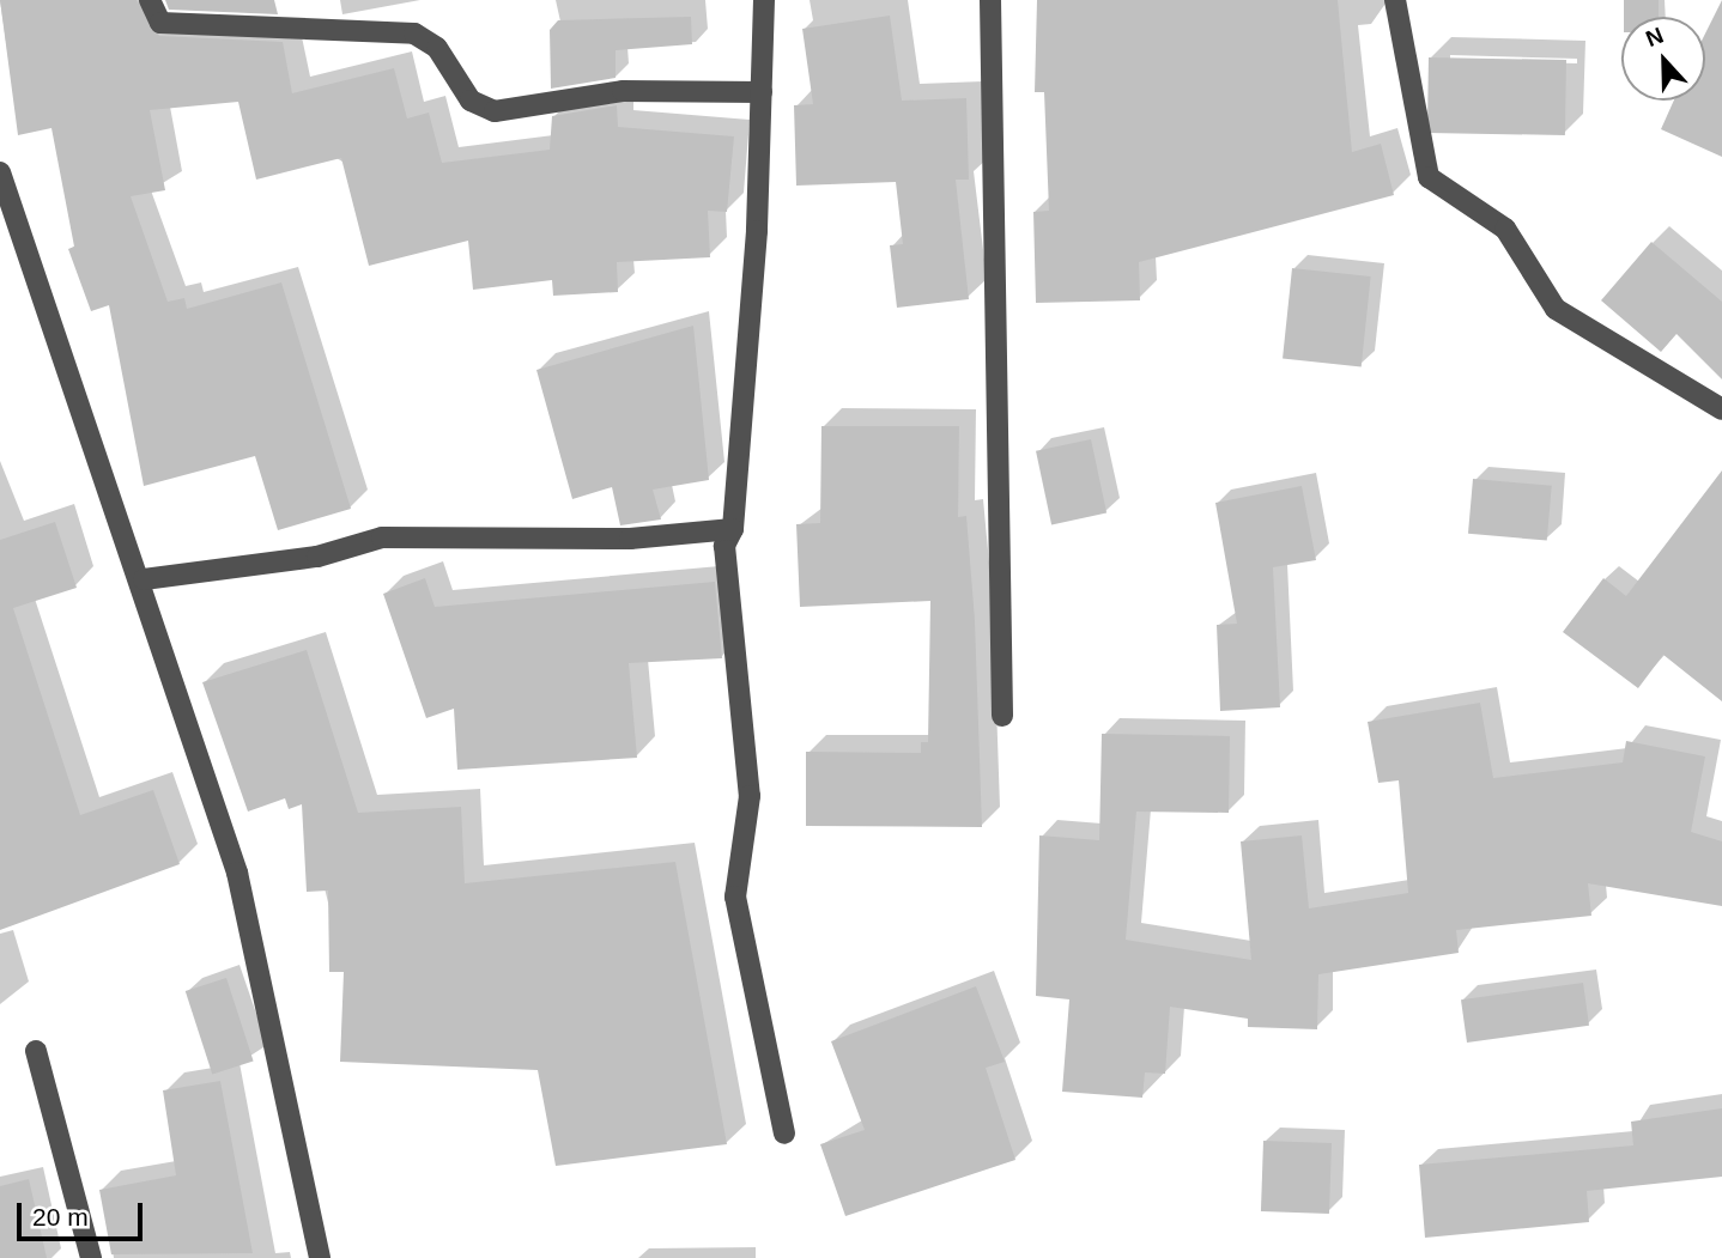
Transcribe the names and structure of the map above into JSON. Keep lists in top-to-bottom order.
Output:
{
  "scale_bar": "20 m",
  "north": "top"
}
